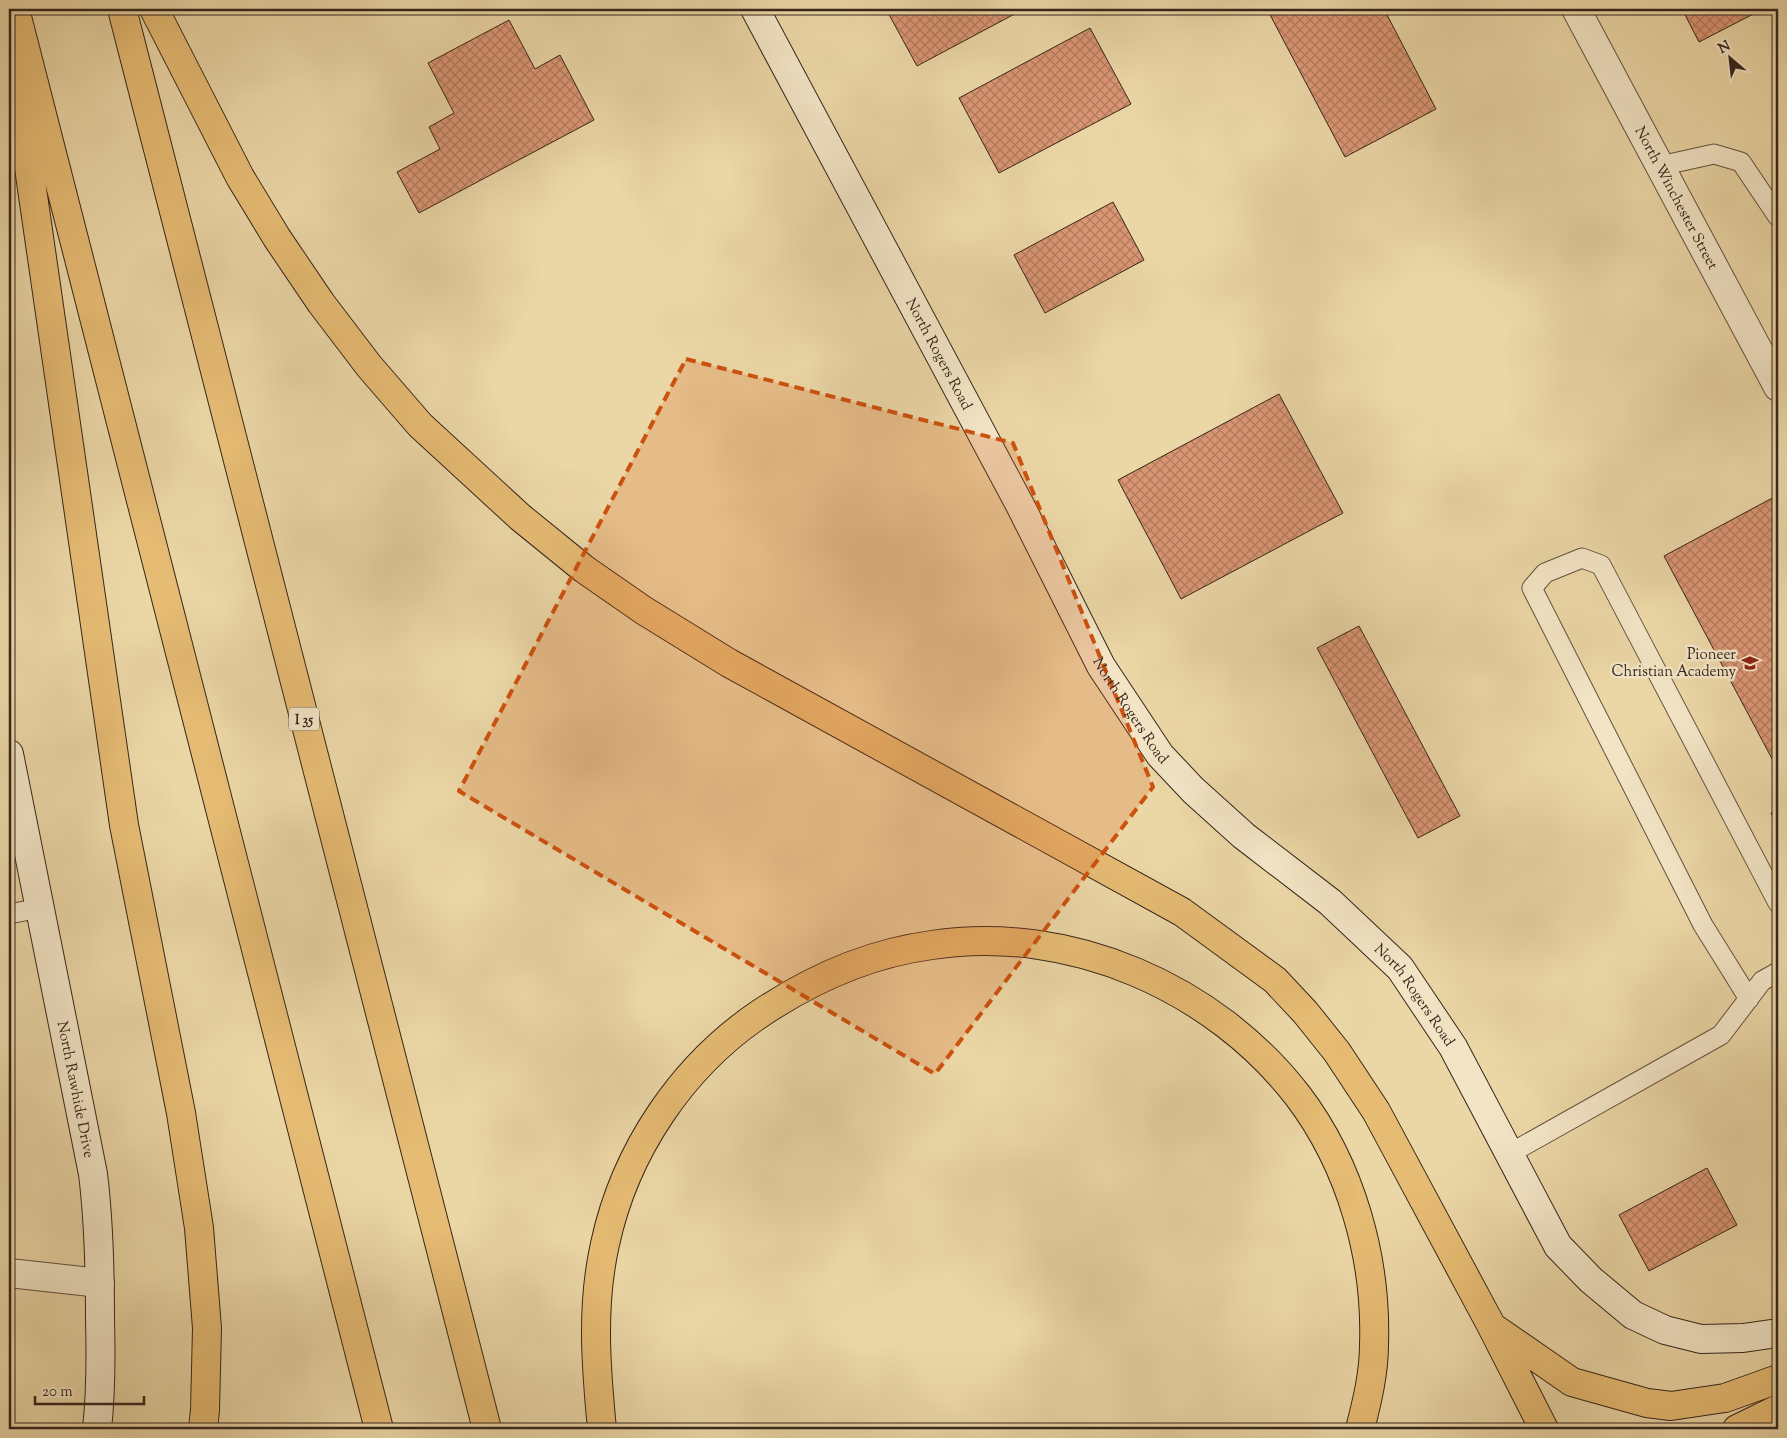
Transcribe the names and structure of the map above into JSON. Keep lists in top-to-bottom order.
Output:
{
  "streets": {
    "main road": ["I 35"],
    "street": ["North Winchester Street", "North Rogers Road", "North Rawhide Drive"]
  },
  "places": {
    "school or university": ["Pioneer Christian Academy"]
  },
  "scale_bar": "20 m",
  "north": "top left"
}
